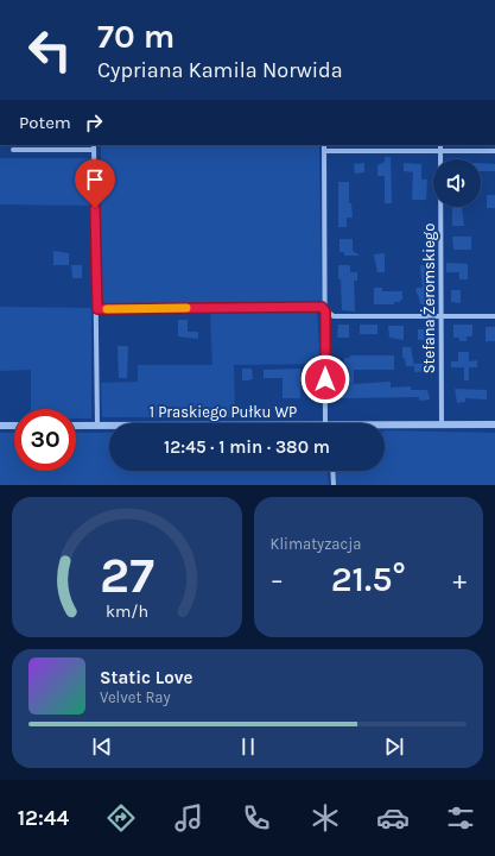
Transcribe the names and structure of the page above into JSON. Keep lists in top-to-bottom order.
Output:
{
  "streets": {
    "street": ["Stefana Żeromskiego", "1 Praskiego Pułku WP"]
  },
  "crossings": [
    ["Stefana Żeromskiego", "1 Praskiego Pułku WP"]
  ],
  "page": {
    "turn": ["70 m", "Cypriana Kamila Norwida"],
    "then": "Potem",
    "limit": "30",
    "trip": "12:45 · 1 min · 380 m",
    "tile": "Klimatyzacja",
    "heat": ["−", "21.5°", "+"],
    "song": ["Static Love", "Velvet Ray"],
    "tabs": "12:44",
    "gauge": ["27", "km/h"]
  }
}
